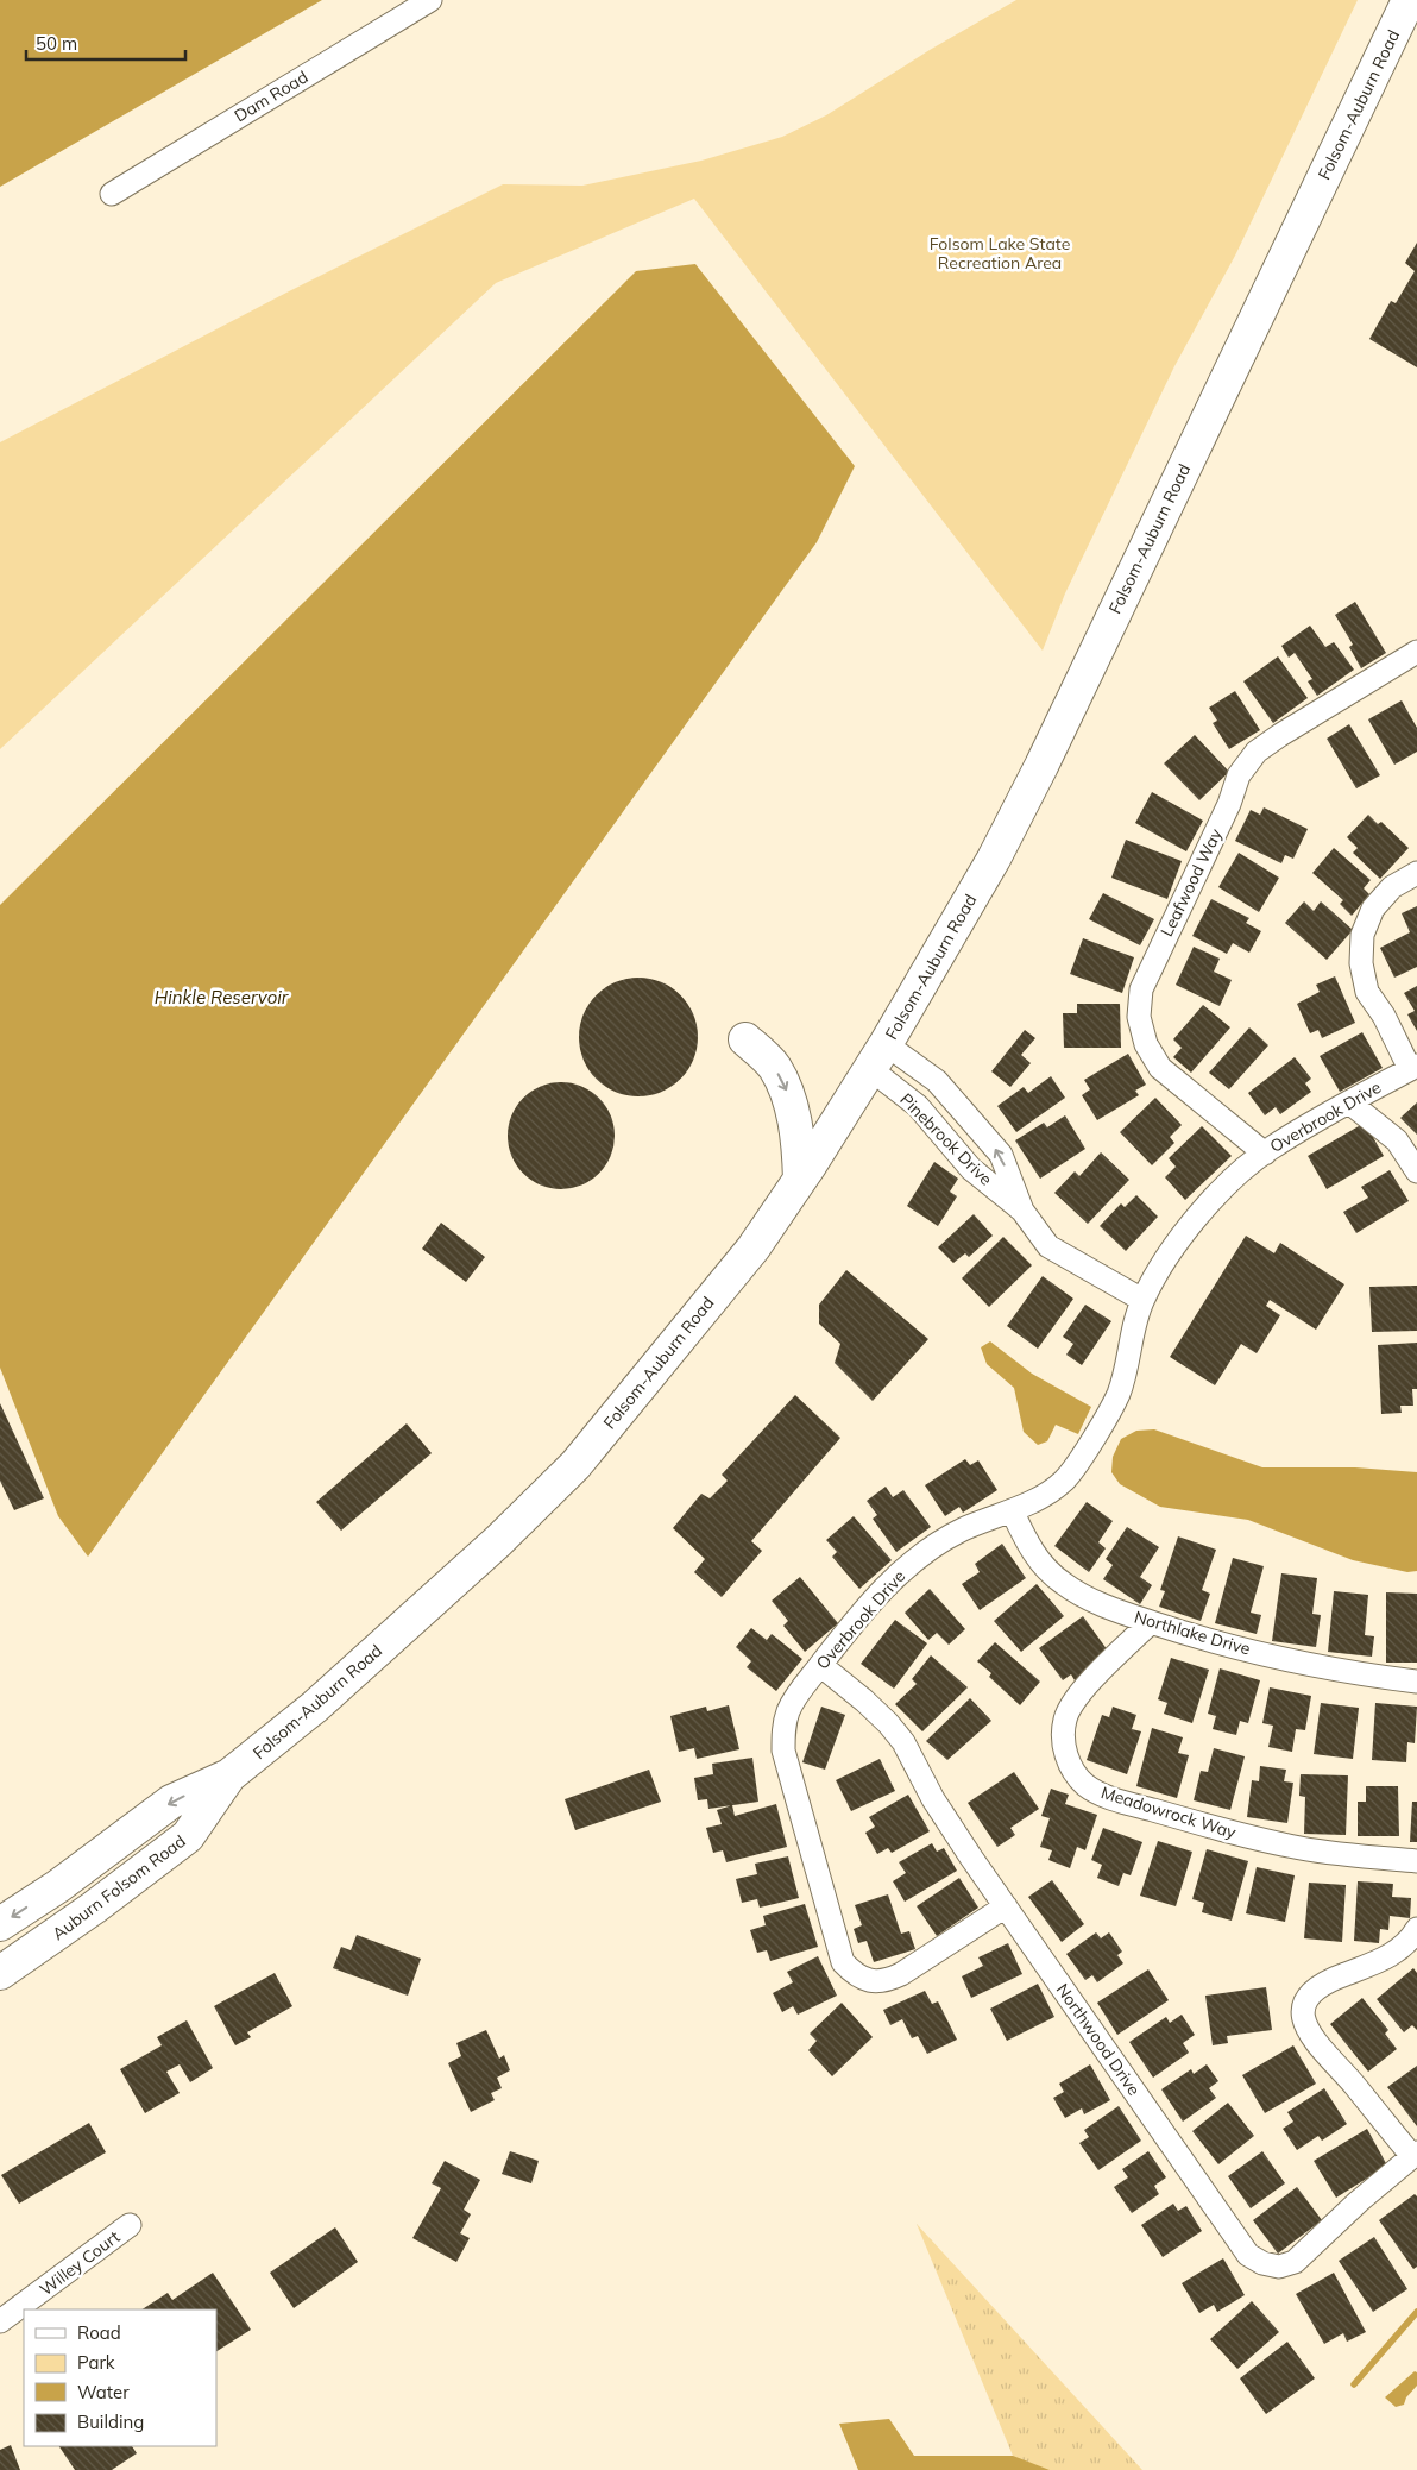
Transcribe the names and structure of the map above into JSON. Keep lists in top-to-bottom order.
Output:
{
  "streets": {
    "main road": ["Folsom-Auburn Road", "Auburn Folsom Road"],
    "street": [
      "Dam Road",
      "Leafwood Way",
      "Overbrook Drive",
      "Pinebrook Drive",
      "Northlake Drive",
      "Meadowrock Way",
      "Northwood Drive",
      "Willey Court"
    ]
  },
  "crossings": [
    ["Folsom-Auburn Road", "Pinebrook Drive"],
    ["Folsom-Auburn Road", "Auburn Folsom Road"],
    ["Leafwood Way", "Overbrook Drive"],
    ["Overbrook Drive", "Pinebrook Drive"],
    ["Overbrook Drive", "Northlake Drive"],
    ["Overbrook Drive", "Northwood Drive"],
    ["Northlake Drive", "Meadowrock Way"]
  ],
  "water": ["Hinkle Reservoir"],
  "parks": ["Folsom Lake State Recreation Area"],
  "legend": [
    "Road",
    "Park",
    "Water",
    "Building"
  ],
  "scale_bar": "50 m"
}
